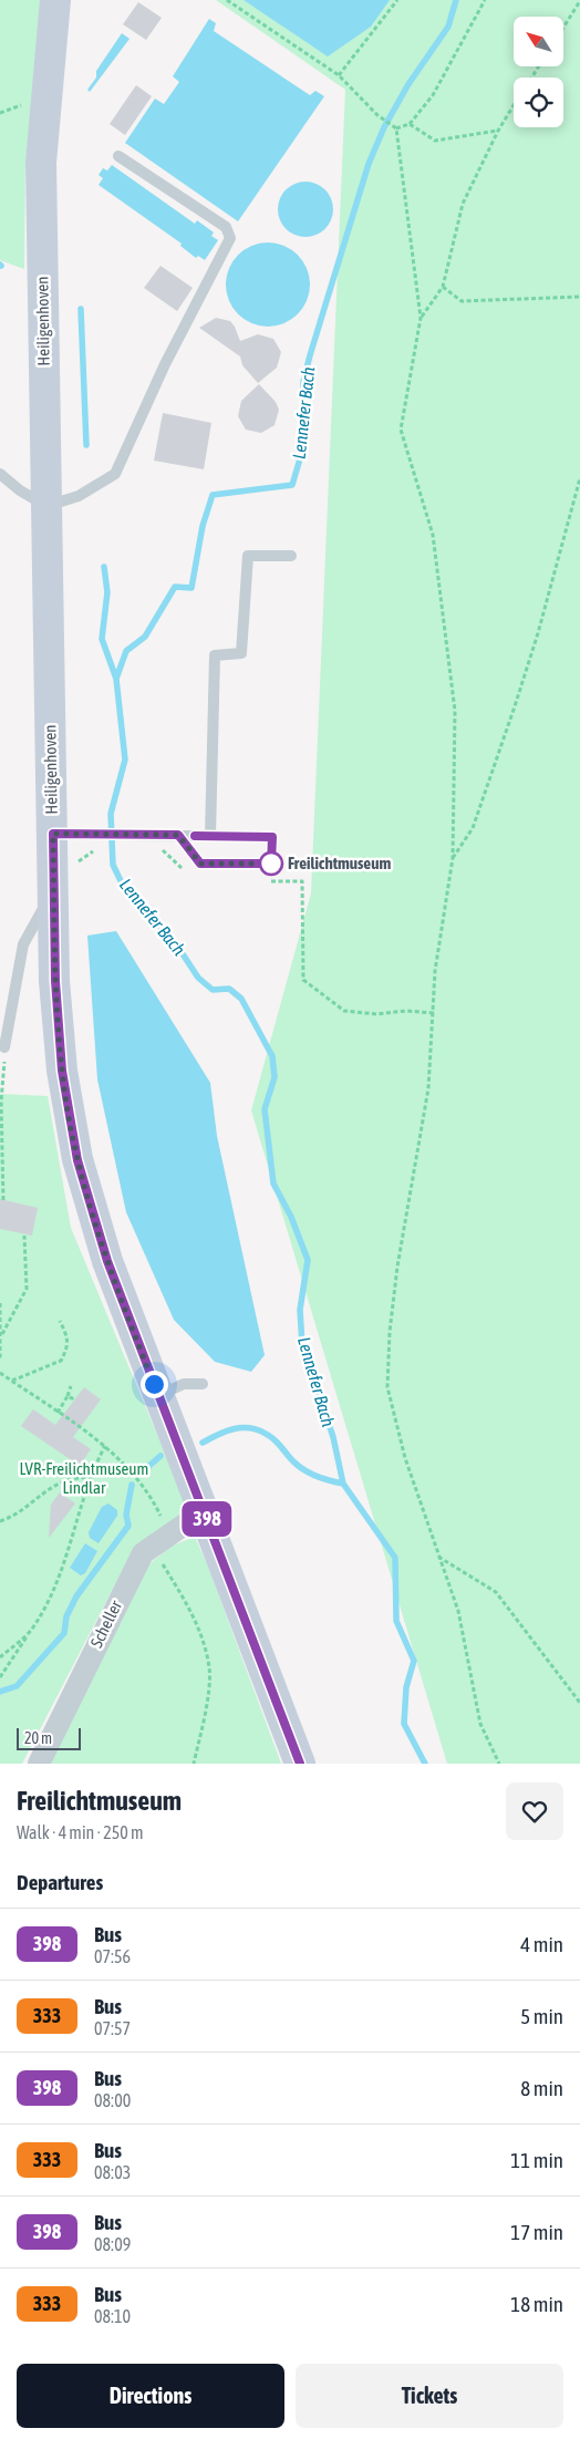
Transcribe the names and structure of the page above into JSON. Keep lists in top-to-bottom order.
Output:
{
  "streets": {
    "main road": ["Heiligenhoven"],
    "street": ["Scheller"]
  },
  "crossings": [
    ["Heiligenhoven", "Scheller"]
  ],
  "water": ["Lennefer Bach"],
  "parks": ["LVR-Freilichtmuseum Lindlar"],
  "places": ["Freilichtmuseum"],
  "lines": ["bus line 398"],
  "scale_bar": "20 m",
  "north": "top left",
  "page": {
    "on_map": "398",
    "scale": "20 m",
    "heading": [
      ["Freilichtmuseum", "Walk · 4 min · 250 m"],
      "Departures"
    ],
    "list": [
      {
        "mark": "398",
        "name": "Bus",
        "note": "07:56",
        "value": "4 min"
      },
      {
        "mark": "333",
        "name": "Bus",
        "note": "07:57",
        "value": "5 min"
      },
      {
        "mark": "398",
        "name": "Bus",
        "note": "08:00",
        "value": "8 min"
      },
      {
        "mark": "333",
        "name": "Bus",
        "note": "08:03",
        "value": "11 min"
      },
      {
        "mark": "398",
        "name": "Bus",
        "note": "08:09",
        "value": "17 min"
      },
      {
        "mark": "333",
        "name": "Bus",
        "note": "08:10",
        "value": "18 min"
      }
    ],
    "buttons": ["Directions", "Tickets"]
  }
}
